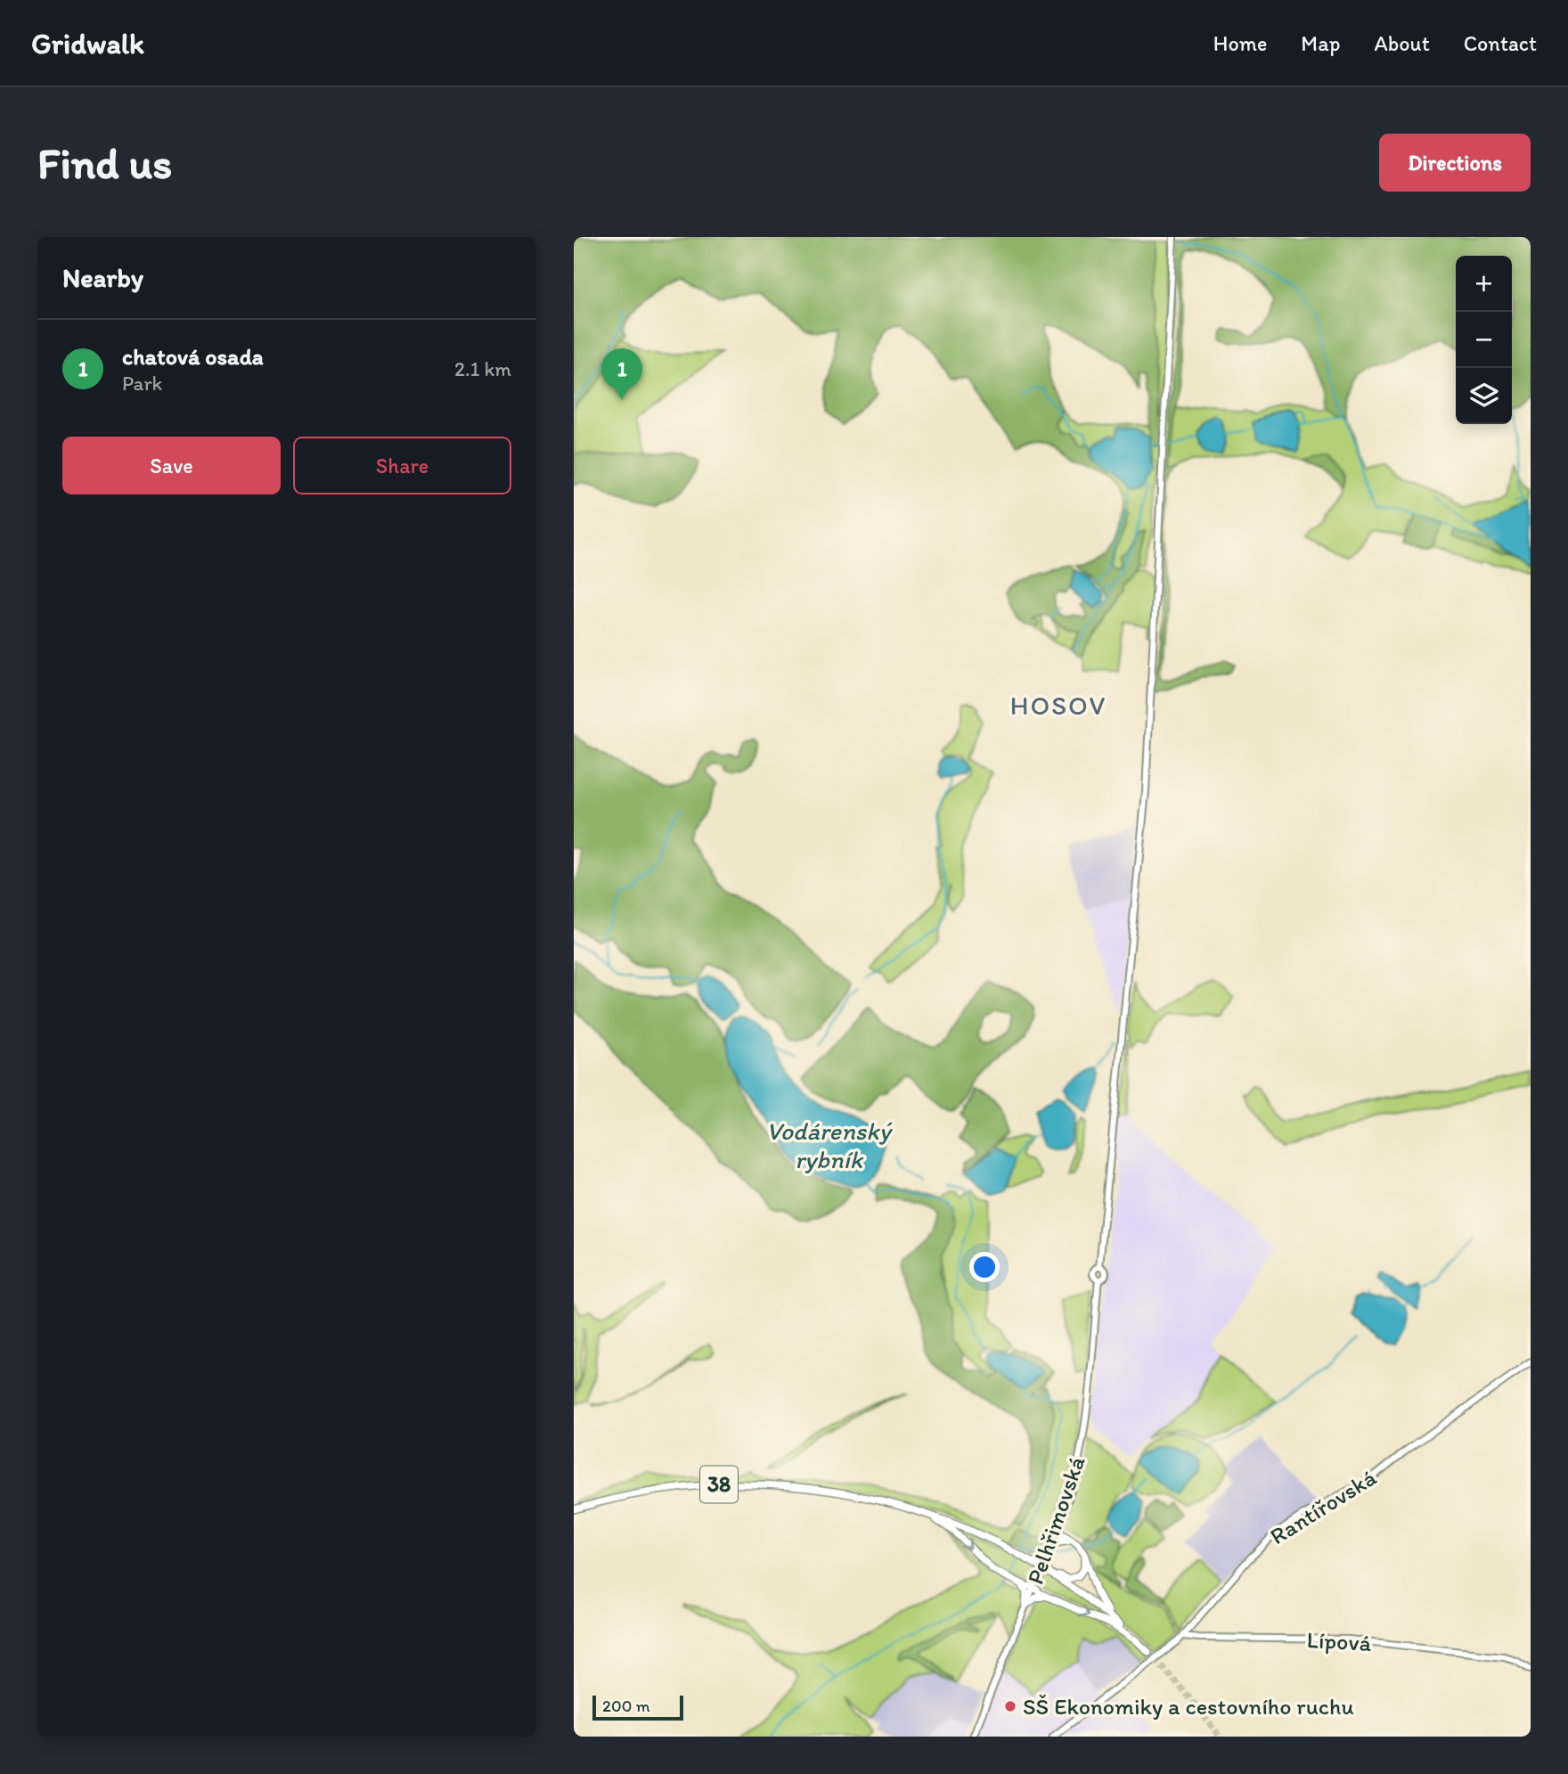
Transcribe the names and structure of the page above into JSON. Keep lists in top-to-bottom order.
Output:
{
  "streets": {
    "main road": [
      "38",
      "Rantířovská",
      "Pelhřimovská",
      "Lípová"
    ]
  },
  "crossings": [
    ["Rantířovská", "Lípová"]
  ],
  "districts": ["HOSOV"],
  "water": ["Vodárenský rybník"],
  "places": ["SŠ Ekonomiky a cestovního ruchu"],
  "scale_bar": "200 m",
  "page": {
    "header": "Gridwalk",
    "nav": [
      "Home",
      "Map",
      "About",
      "Contact"
    ],
    "buttons": [
      "Directions",
      ["Save", "Share"]
    ],
    "title": "Find us",
    "heading": "Nearby",
    "map_buttons": ["+", "−"],
    "list": [
      {
        "mark": "1",
        "name": "chatová osada",
        "note": "Park",
        "value": "2.1 km"
      }
    ],
    "pins": "1",
    "scale": "200 m"
  }
}
